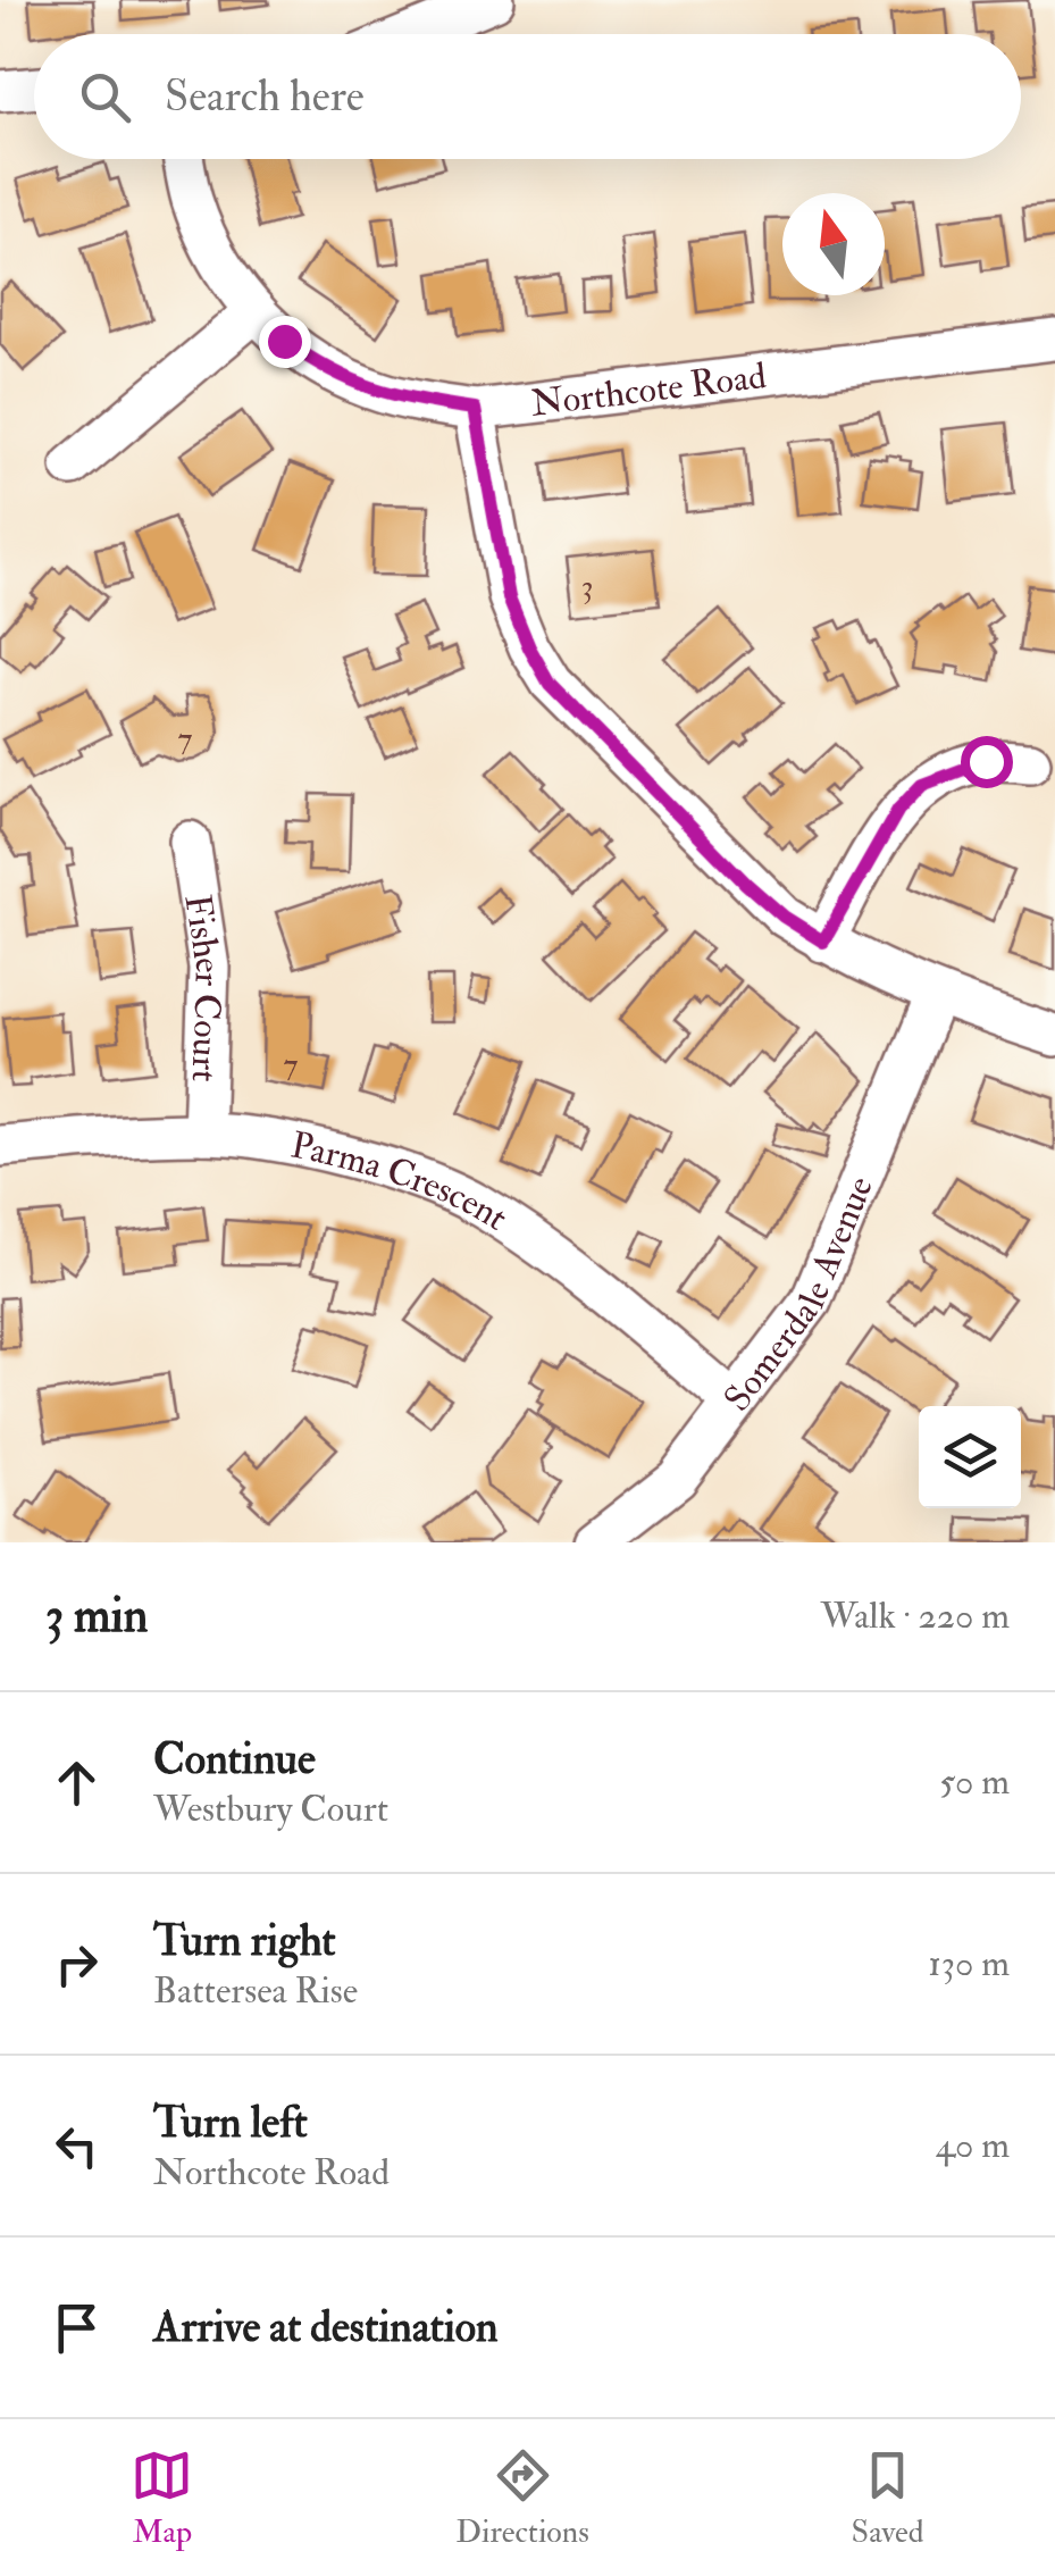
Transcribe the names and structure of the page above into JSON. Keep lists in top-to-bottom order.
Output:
{
  "streets": {
    "street": [
      "Northcote Road",
      "Fisher Court",
      "Parma Crescent",
      "Somerdale Avenue"
    ]
  },
  "crossings": [
    ["Fisher Court", "Parma Crescent"],
    ["Parma Crescent", "Somerdale Avenue"]
  ],
  "house_numbers": ["3", "7", "7"],
  "north": "top",
  "page": {
    "search": "Search here",
    "heading": ["3 min", "Walk · 220 m"],
    "list": [
      ["Continue", "Westbury Court", "50 m"],
      ["Turn right", "Battersea Rise", "130 m"],
      ["Turn left", "Northcote Road", "40 m"],
      "Arrive at destination"
    ],
    "nav": ["Map", "Directions", "Saved"]
  }
}
